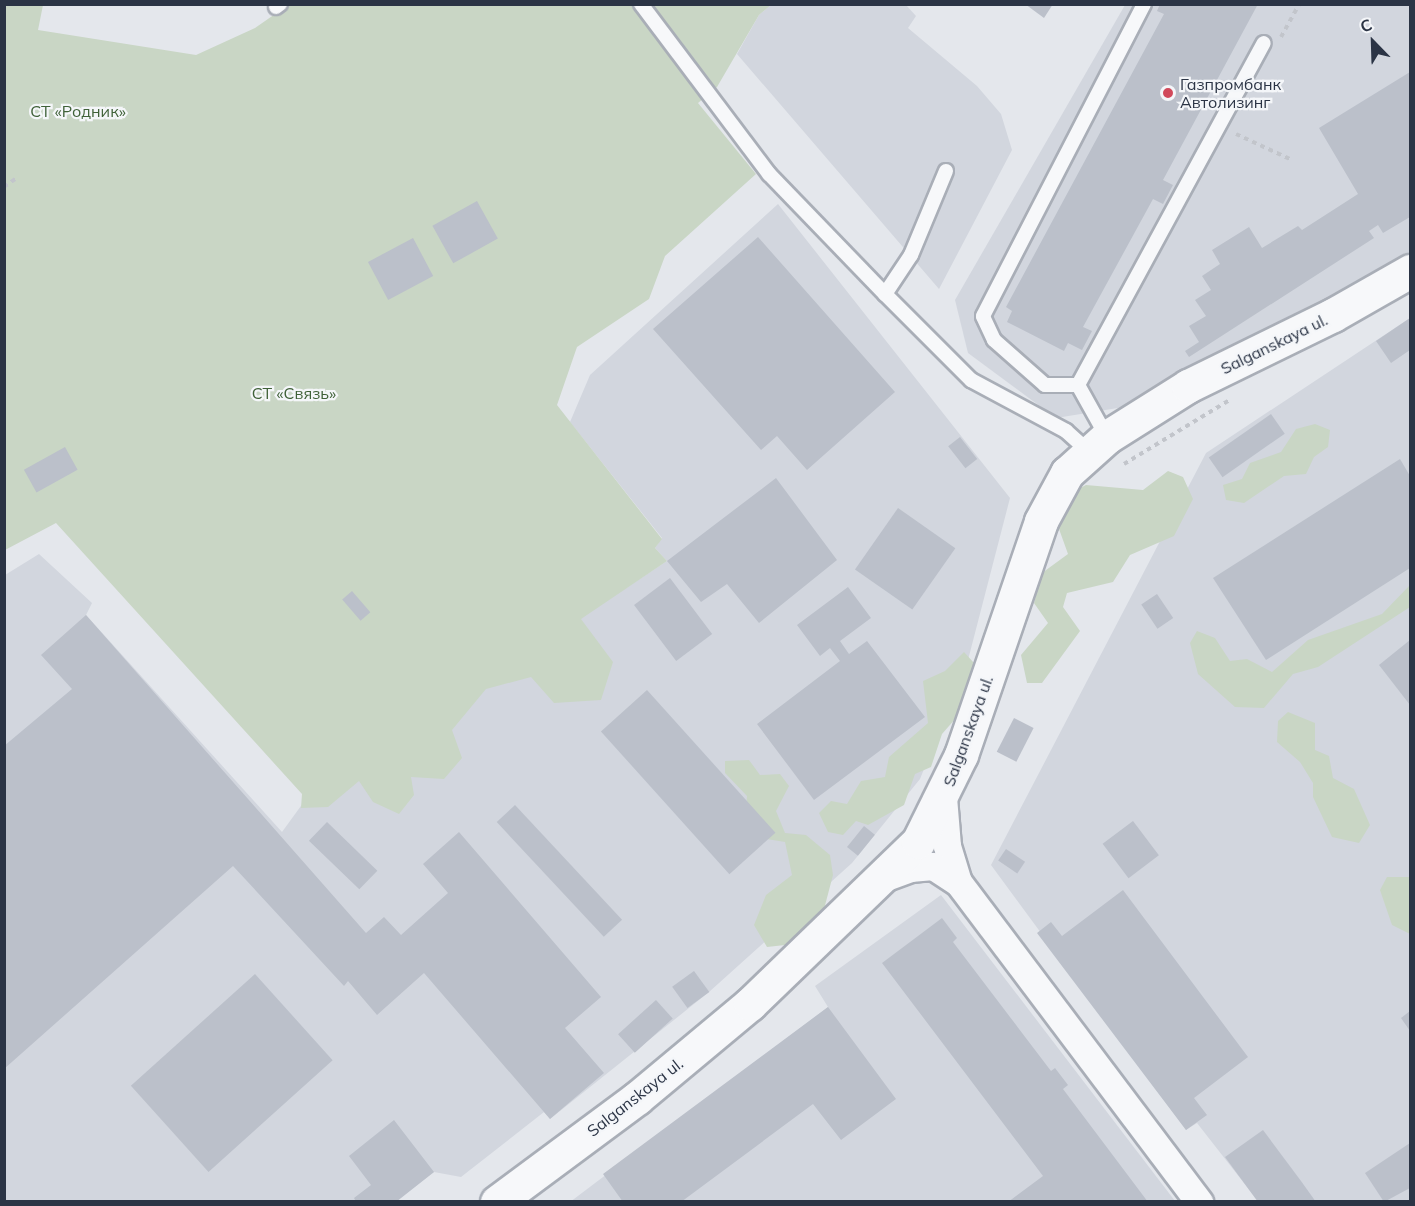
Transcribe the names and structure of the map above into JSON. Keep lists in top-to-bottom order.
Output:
{
  "streets": {
    "street": ["Salganskaya ul."]
  },
  "parks": ["СТ «Родник»", "СТ «Связь»"],
  "places": ["Газпромбанк Автолизинг"],
  "north": "top left"
}
